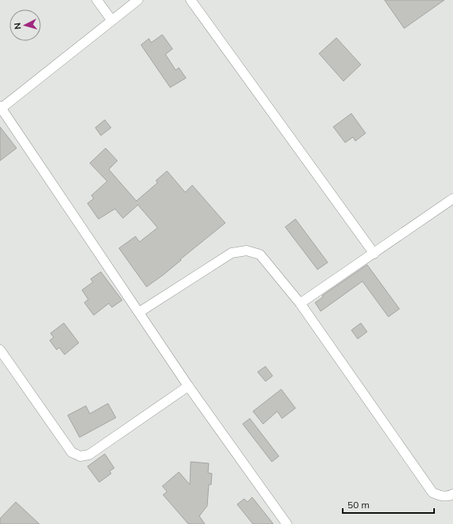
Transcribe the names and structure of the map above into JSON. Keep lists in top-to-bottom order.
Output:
{
  "scale_bar": "50 m",
  "north": "left"
}
